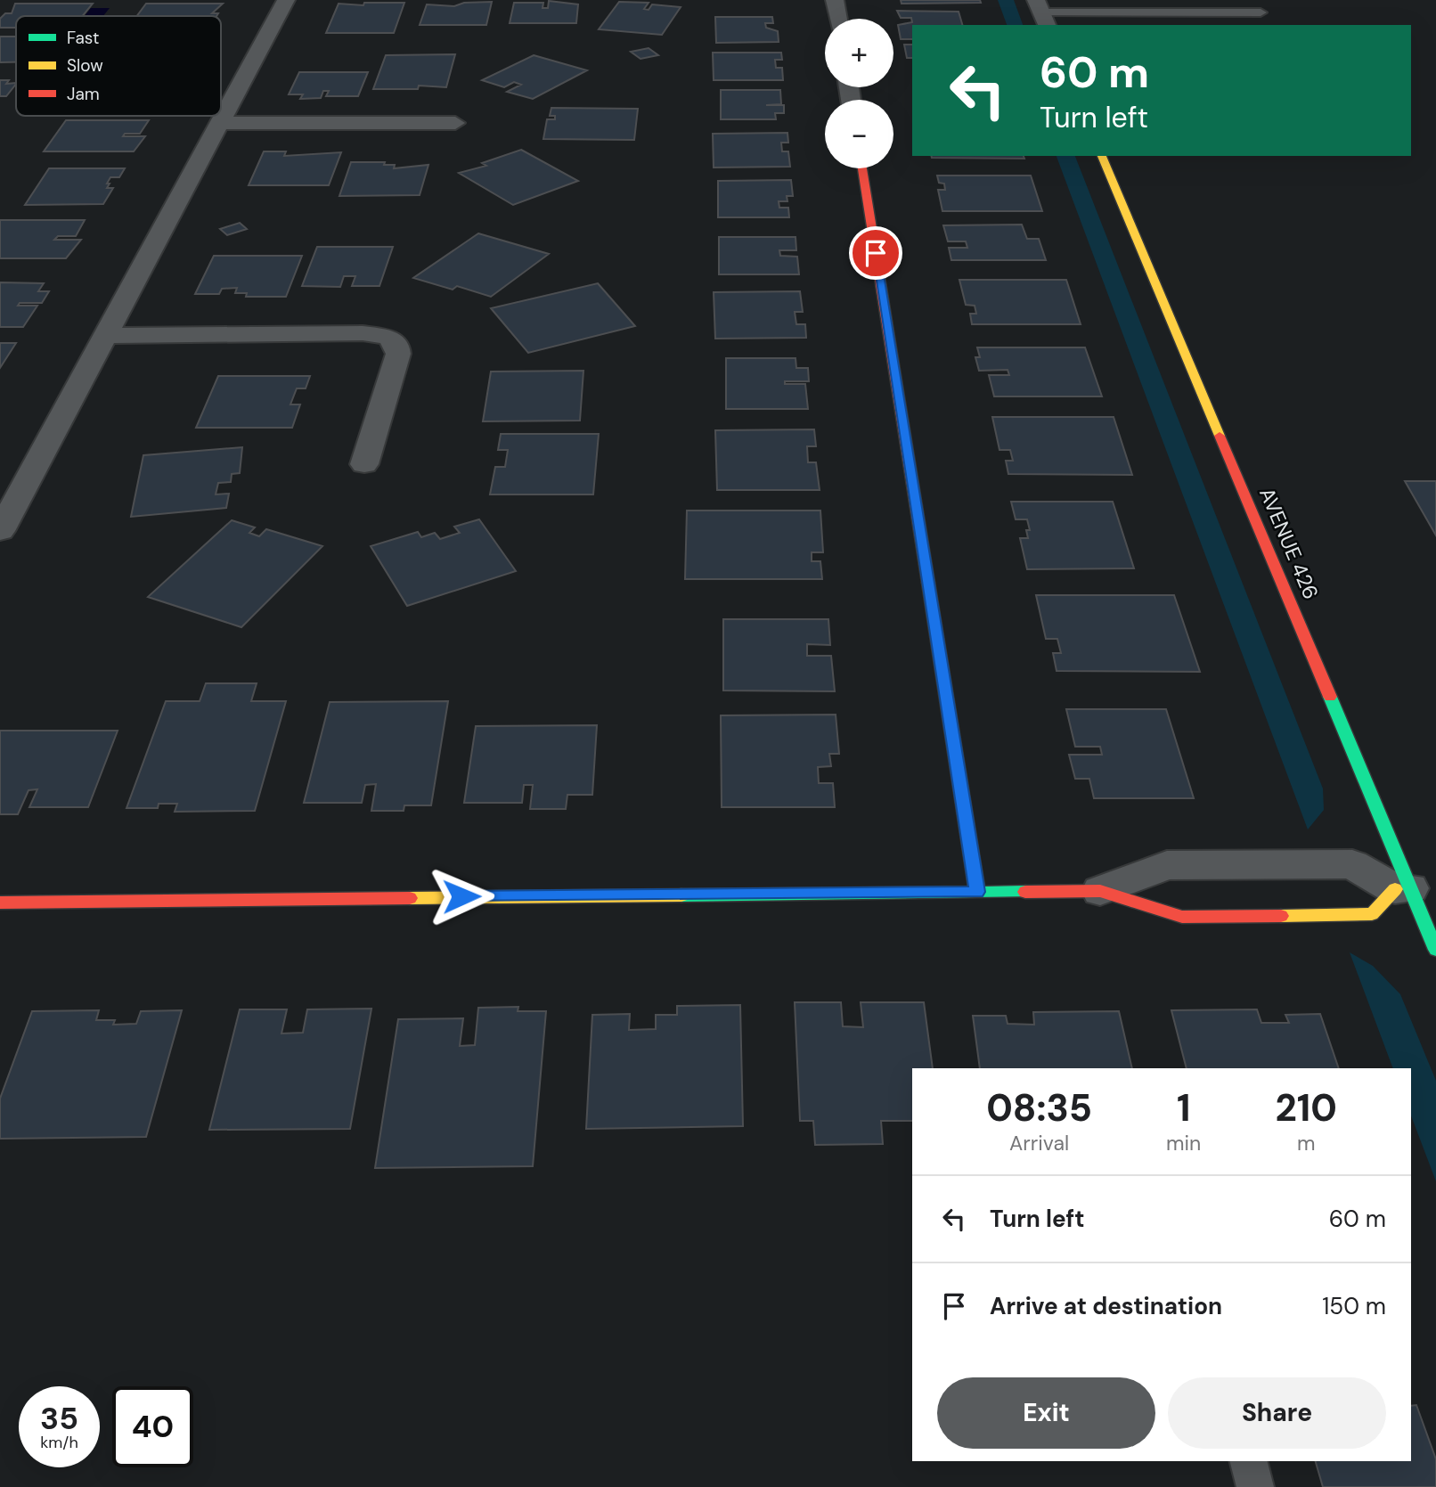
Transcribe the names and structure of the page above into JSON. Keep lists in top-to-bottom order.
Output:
{
  "streets": {
    "street": ["AVENUE 426"]
  },
  "legend": ["Fast", "Slow", "Jam"],
  "page": {
    "map_buttons": ["+", "−"],
    "turn": ["60 m", "Turn left"],
    "eta": [
      "08:35",
      "Arrival",
      "1",
      "min",
      "210",
      "m"
    ],
    "list": [
      {
        "name": "Turn left",
        "value": "60 m"
      },
      {
        "name": "Arrive at destination",
        "value": "150 m"
      }
    ],
    "buttons": ["Exit", "Share"],
    "speed": "35 km/h",
    "limit": "40"
  }
}
